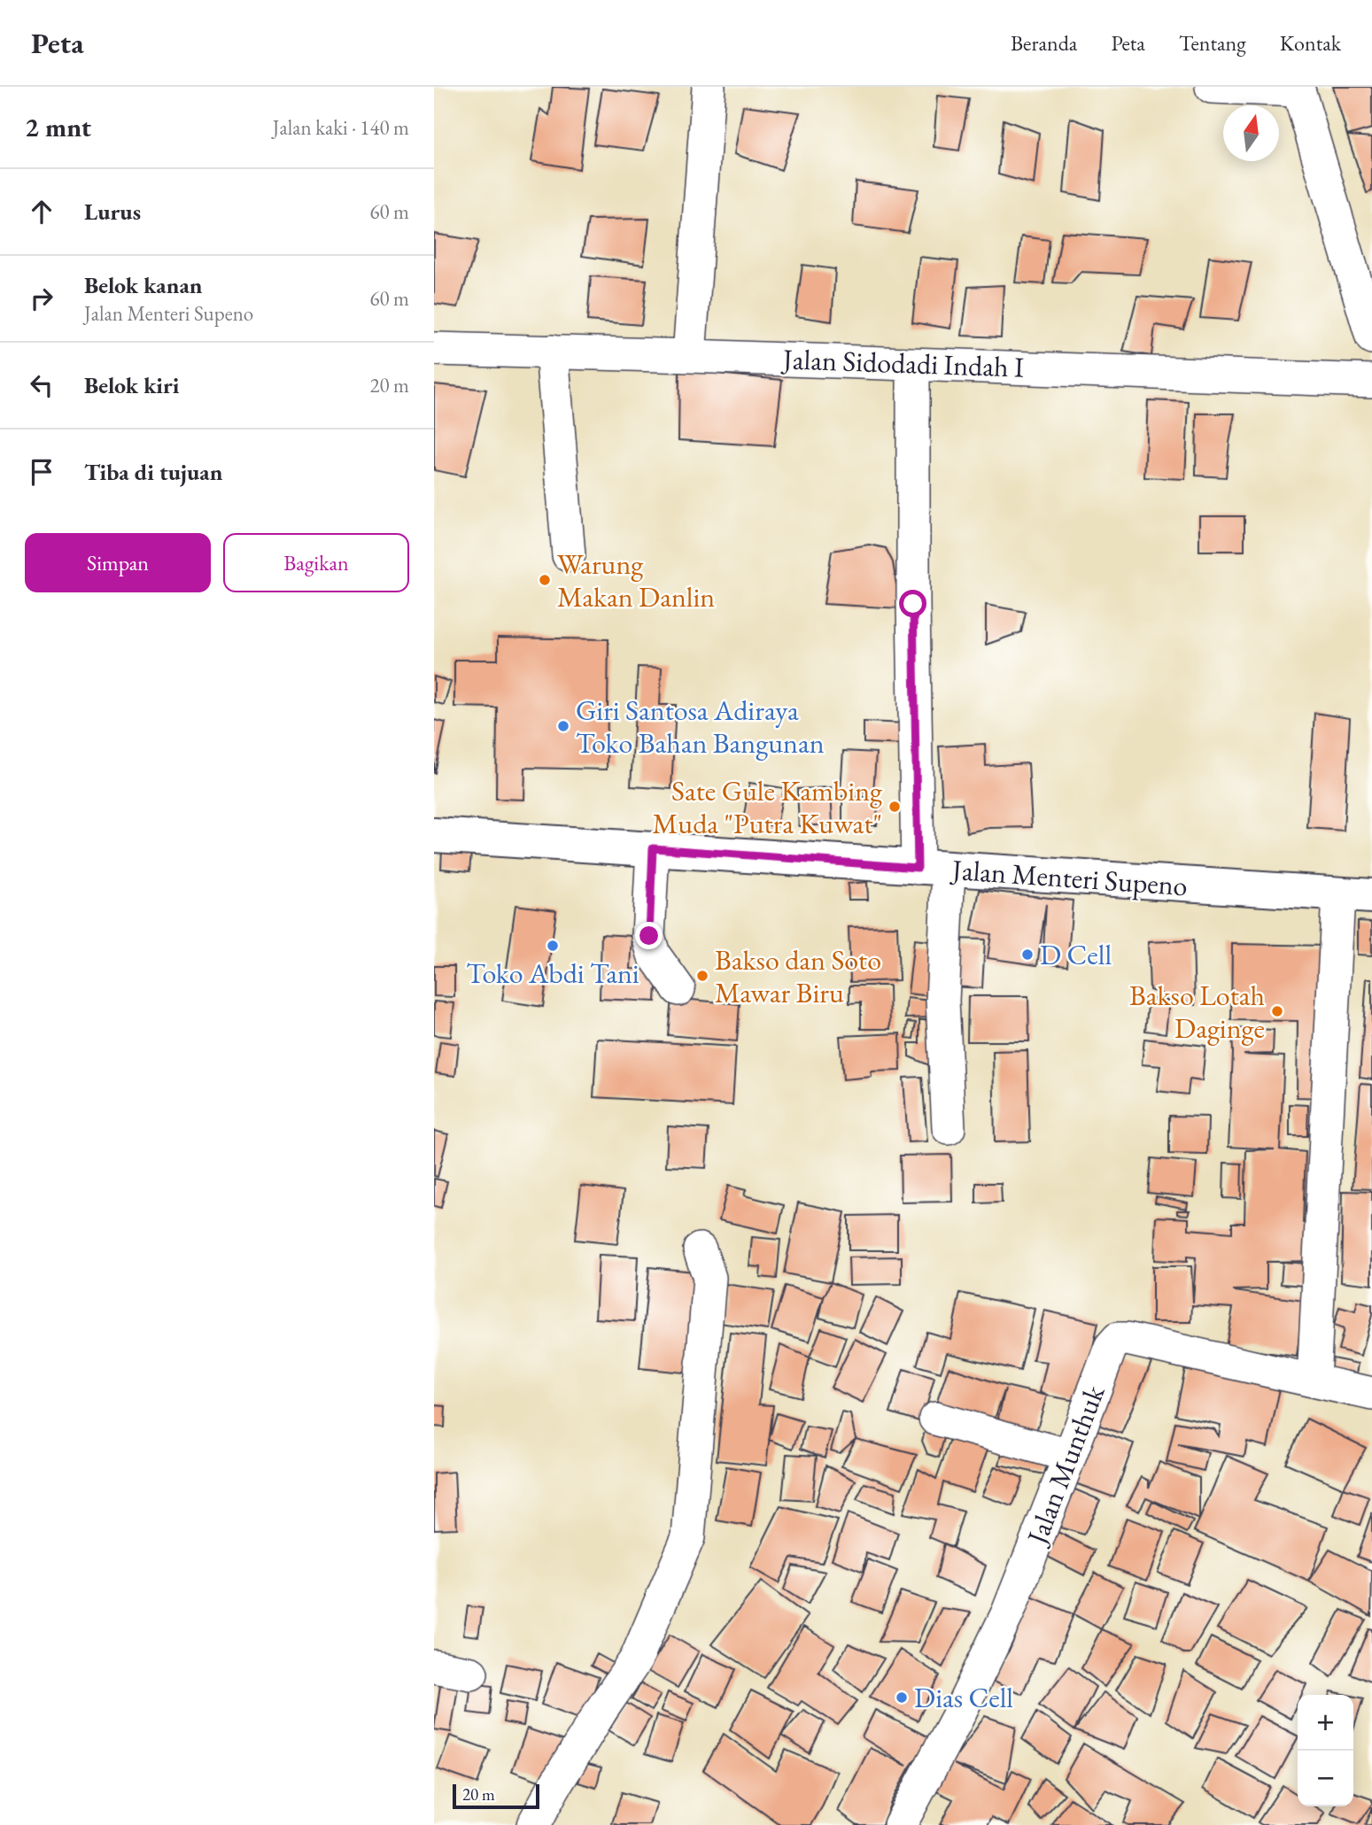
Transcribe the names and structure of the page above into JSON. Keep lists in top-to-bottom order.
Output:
{
  "streets": {
    "main road": ["Jalan Menteri Supeno"],
    "street": ["Jalan Sidodadi Indah I", "Jalan Munthuk"]
  },
  "places": [
    "Warung Makan Danlin",
    "Giri Santosa Adiraya Toko Bahan Bangunan",
    "Sate Gule Kambing Muda \"Putra Kuwat\"",
    "Toko Abdi Tani",
    "D Cell",
    "Bakso dan Soto Mawar Biru",
    "Bakso Lotah Daginge",
    "Dias Cell"
  ],
  "scale_bar": "20 m",
  "north": "top",
  "page": {
    "header": "Peta",
    "nav": [
      "Beranda",
      "Peta",
      "Tentang",
      "Kontak"
    ],
    "heading": ["2 mnt", "Jalan kaki · 140 m"],
    "list": [
      ["Lurus", "60 m"],
      ["Belok kanan", "Jalan Menteri Supeno", "60 m"],
      ["Belok kiri", "20 m"],
      "Tiba di tujuan"
    ],
    "buttons": ["Simpan", "Bagikan"],
    "map_buttons": ["+", "−"],
    "scale": "20 m"
  }
}
